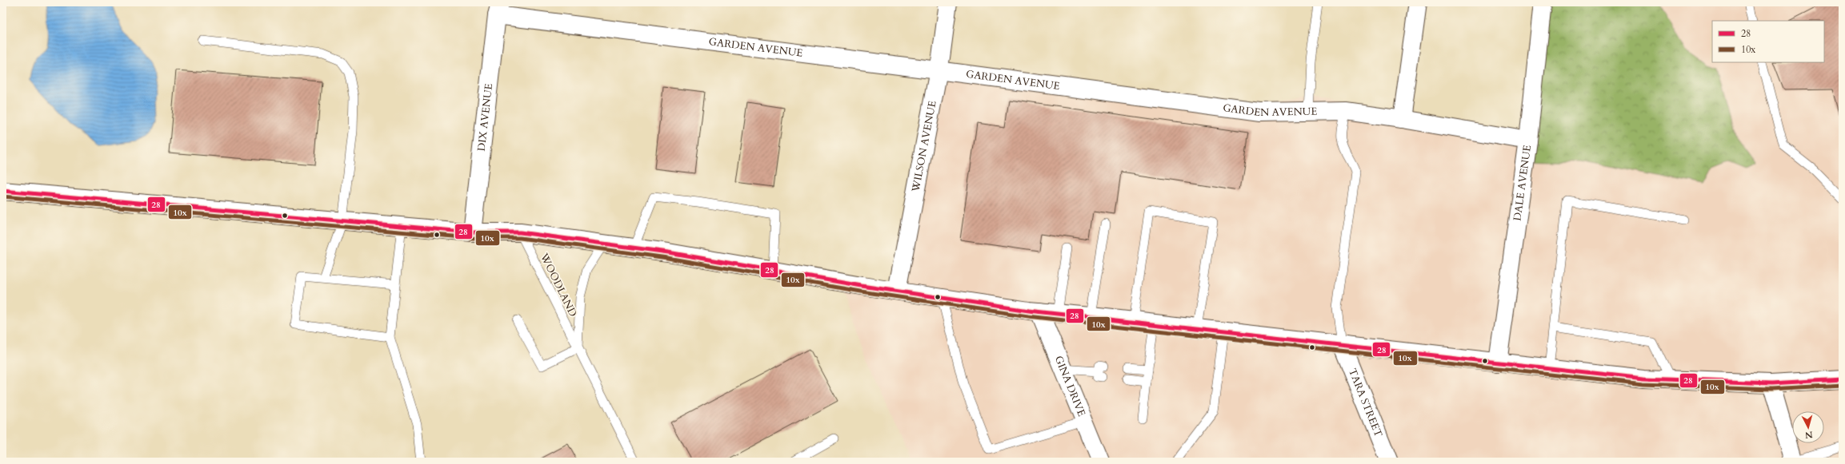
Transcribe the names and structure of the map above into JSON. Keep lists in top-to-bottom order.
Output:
{
  "streets": {
    "street": [
      "GARDEN AVENUE",
      "DIX AVENUE",
      "WILSON AVENUE",
      "DALE AVENUE",
      "GINA DRIVE",
      "TARA STREET"
    ],
    "lane": ["WOODLAND"]
  },
  "crossings": [
    ["GARDEN AVENUE", "DIX AVENUE"],
    ["GARDEN AVENUE", "WILSON AVENUE"],
    ["GARDEN AVENUE", "DALE AVENUE"]
  ],
  "lines": ["transit line 28", "transit line 10x"],
  "legend": ["28", "10x"],
  "north": "bottom"
}
